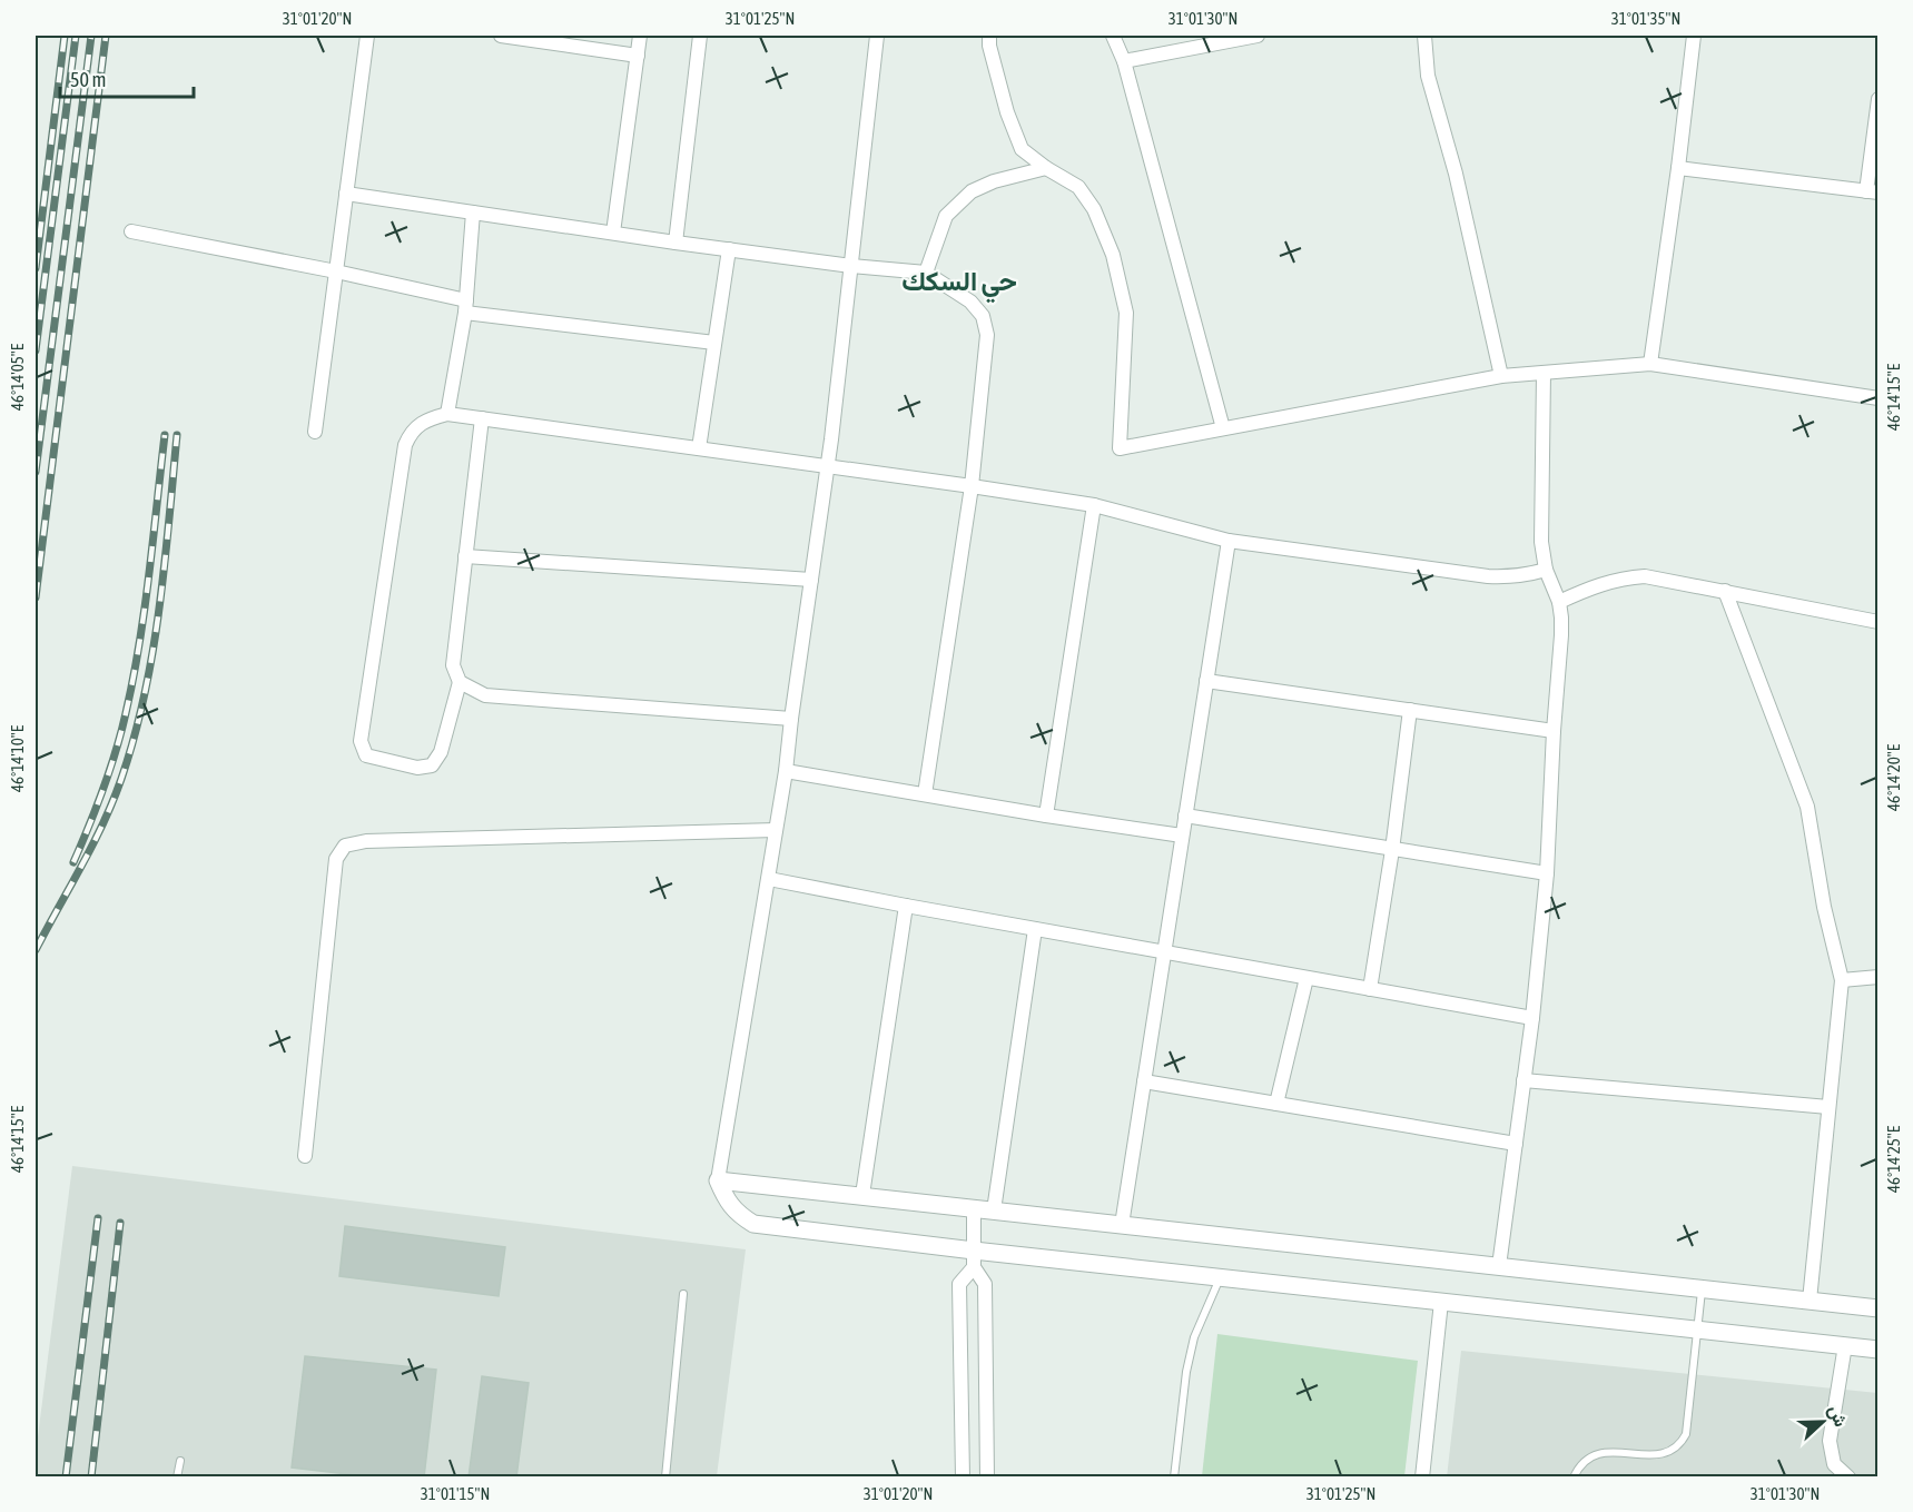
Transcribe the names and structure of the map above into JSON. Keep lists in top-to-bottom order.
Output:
{
  "districts": ["حي السكك"],
  "scale_bar": "50 m",
  "north": "right",
  "coordinates": [
    "31°01'20\"N",
    "31°01'25\"N",
    "31°01'30\"N",
    "31°01'35\"N",
    "46°14'05\"E",
    "46°14'15\"E",
    "46°14'10\"E",
    "46°14'20\"E",
    "46°14'25\"E",
    "31°01'15\"N"
  ]
}
